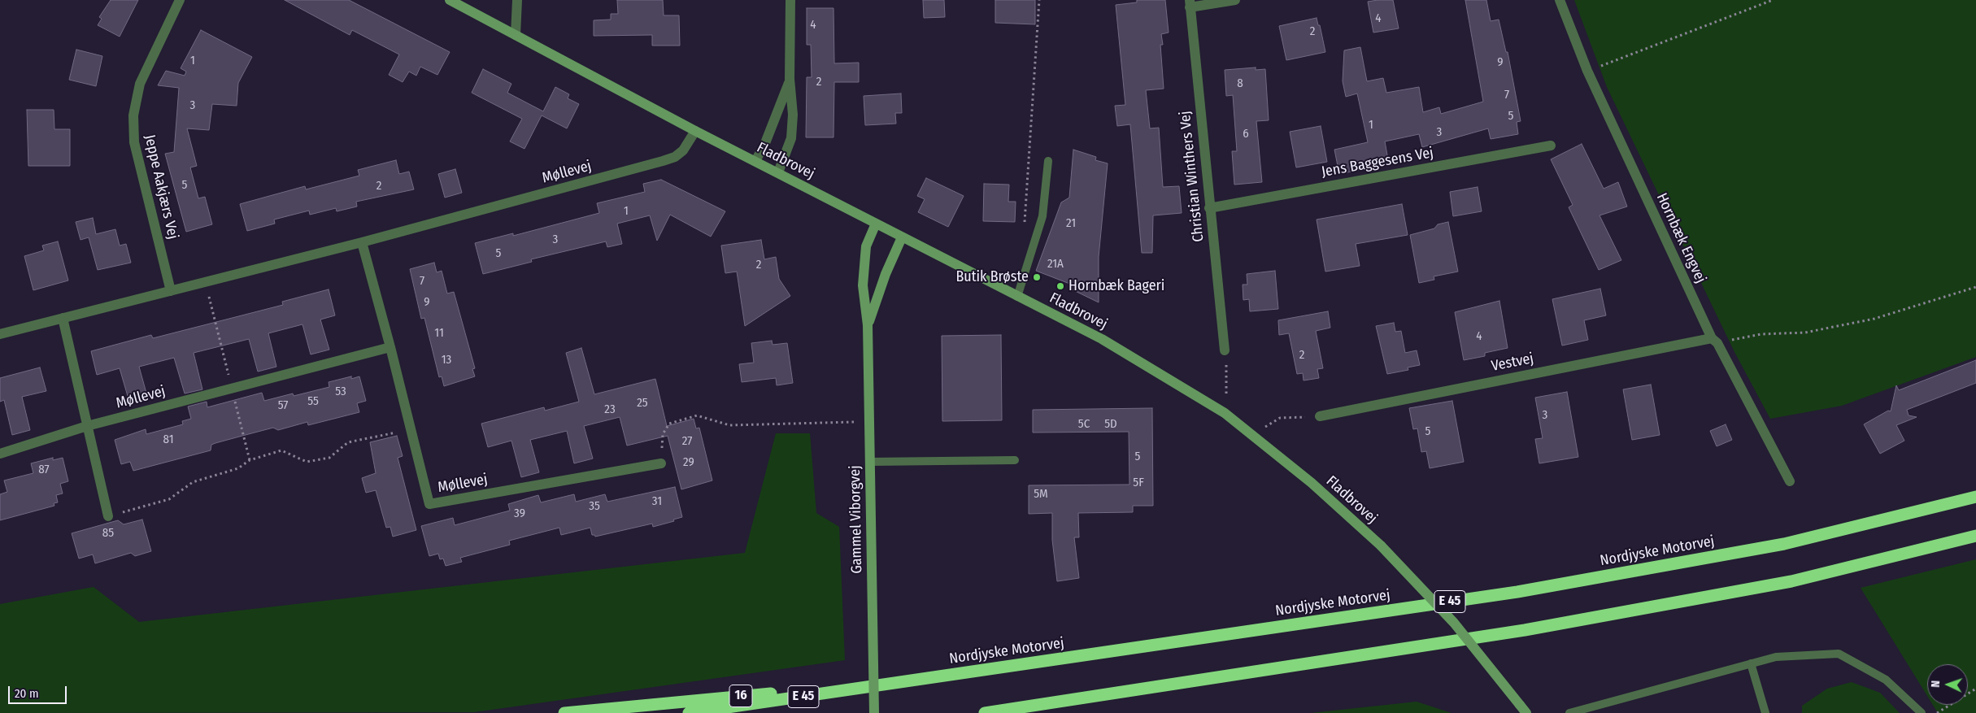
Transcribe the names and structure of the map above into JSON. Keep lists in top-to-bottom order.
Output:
{
  "streets": {
    "highway": ["Nordjyske Motorvej", "E 45", "16"],
    "main road": ["Fladbrovej", "Gammel Viborgvej"],
    "street": [
      "Jens Baggesens Vej",
      "Møllevej",
      "Christian Winthers Vej",
      "Jeppe Aakjærs Vej",
      "Hornbæk Engvej",
      "Vestvej"
    ]
  },
  "crossings": [
    ["Fladbrovej", "Møllevej"],
    ["Fladbrovej", "Gammel Viborgvej"],
    ["Jens Baggesens Vej", "Christian Winthers Vej"],
    ["Møllevej", "Jeppe Aakjærs Vej"],
    ["Hornbæk Engvej", "Vestvej"],
    ["Nordjyske Motorvej", "16"]
  ],
  "places": ["Butik Brøste", "Hornbæk Bageri"],
  "house_numbers": [
    "4",
    "4",
    "2",
    "1",
    "9",
    "2",
    "8",
    "7",
    "3",
    "5",
    "1",
    "3",
    "6",
    "5",
    "2",
    "1",
    "21",
    "3",
    "5",
    "21A",
    "2",
    "7",
    "9",
    "11",
    "4",
    "2",
    "13",
    "53",
    "55",
    "25",
    "57",
    "23",
    "3",
    "5C",
    "5D",
    "5",
    "81",
    "27",
    "5",
    "29",
    "87",
    "5F",
    "5M",
    "31",
    "35",
    "39",
    "85"
  ],
  "scale_bar": "20 m",
  "north": "left"
}
